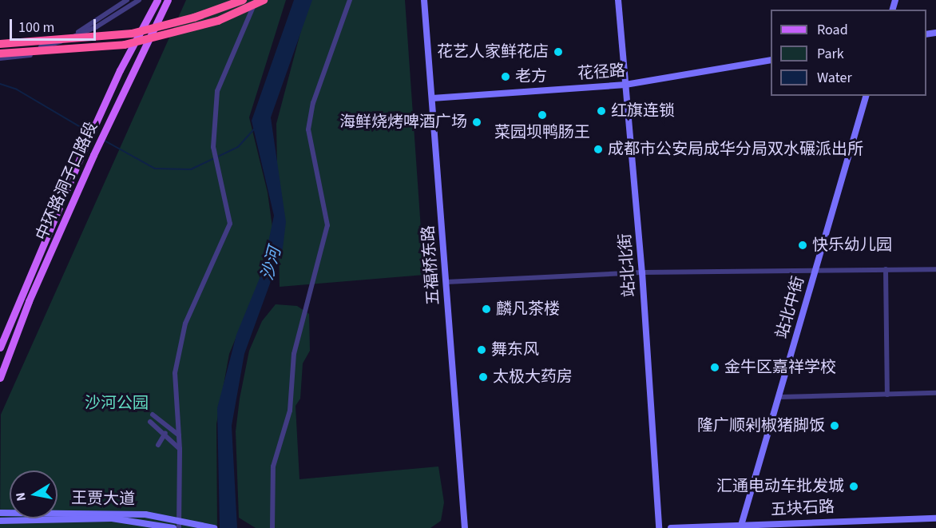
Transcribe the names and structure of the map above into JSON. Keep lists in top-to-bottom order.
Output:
{
  "streets": {
    "main road": ["中环路洞子口路段"],
    "street": [
      "花径路",
      "五福桥东路",
      "站北北街",
      "站北中街",
      "王贾大道",
      "五块石路"
    ]
  },
  "crossings": [
    ["花径路", "五福桥东路"],
    ["花径路", "站北北街"],
    ["站北中街", "五块石路"]
  ],
  "water": ["沙河"],
  "parks": ["沙河公园"],
  "places": [
    "花艺人家鲜花店",
    "老方",
    "红旗连锁",
    "菜园坝鸭肠王",
    "海鲜烧烤啤酒广场",
    "成都市公安局成华分局双水碾派出所",
    "快乐幼儿园",
    "麟凡茶楼",
    "舞东风",
    "金牛区嘉祥学校",
    "太极大药房",
    "隆广顺剁椒猪脚饭",
    "汇通电动车批发城"
  ],
  "legend": ["Road", "Park", "Water"],
  "scale_bar": "100 m",
  "north": "left"
}
